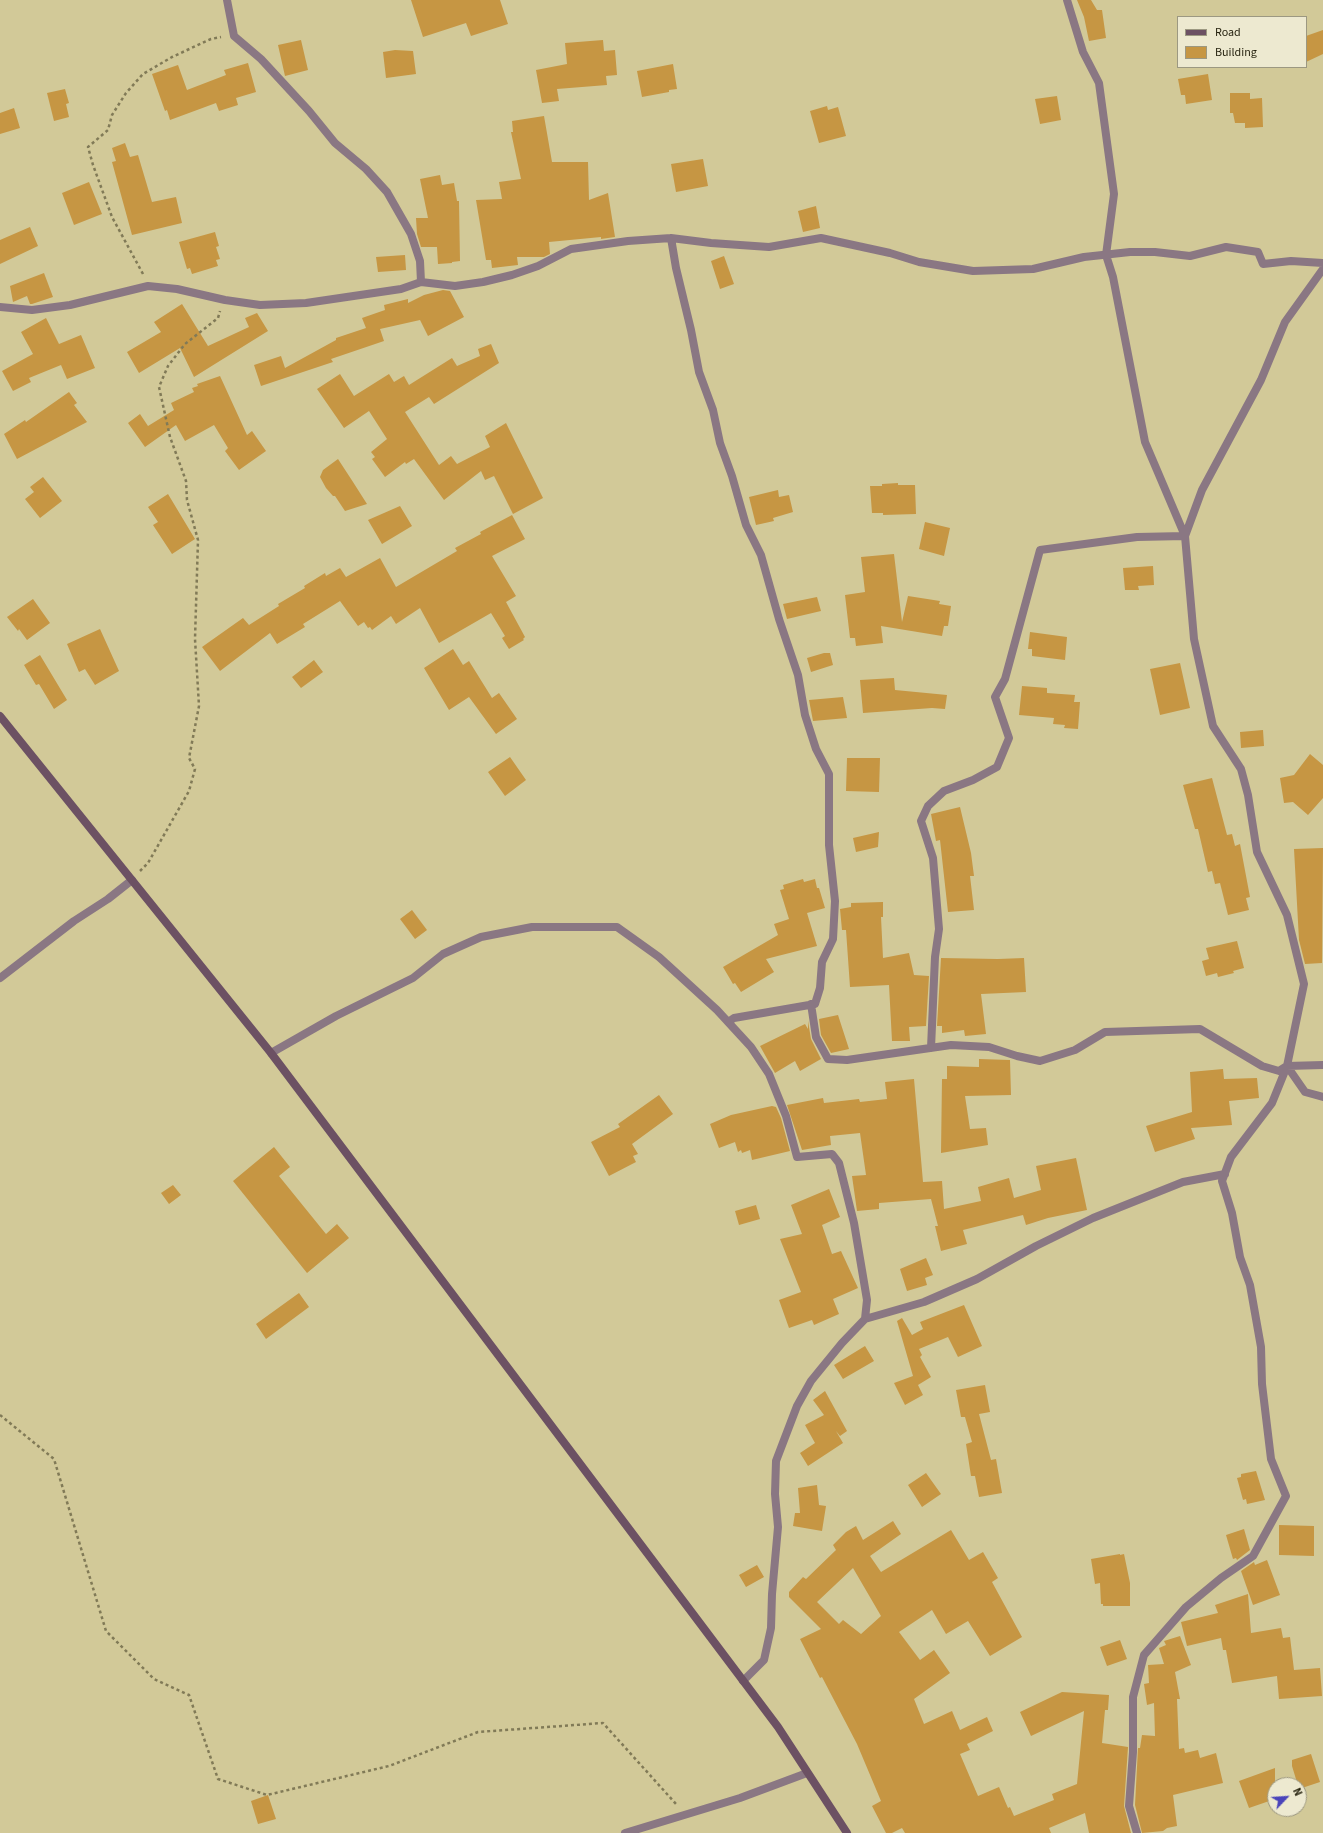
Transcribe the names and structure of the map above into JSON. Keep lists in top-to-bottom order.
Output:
{
  "legend": ["Road", "Building"],
  "north": "top right"
}
